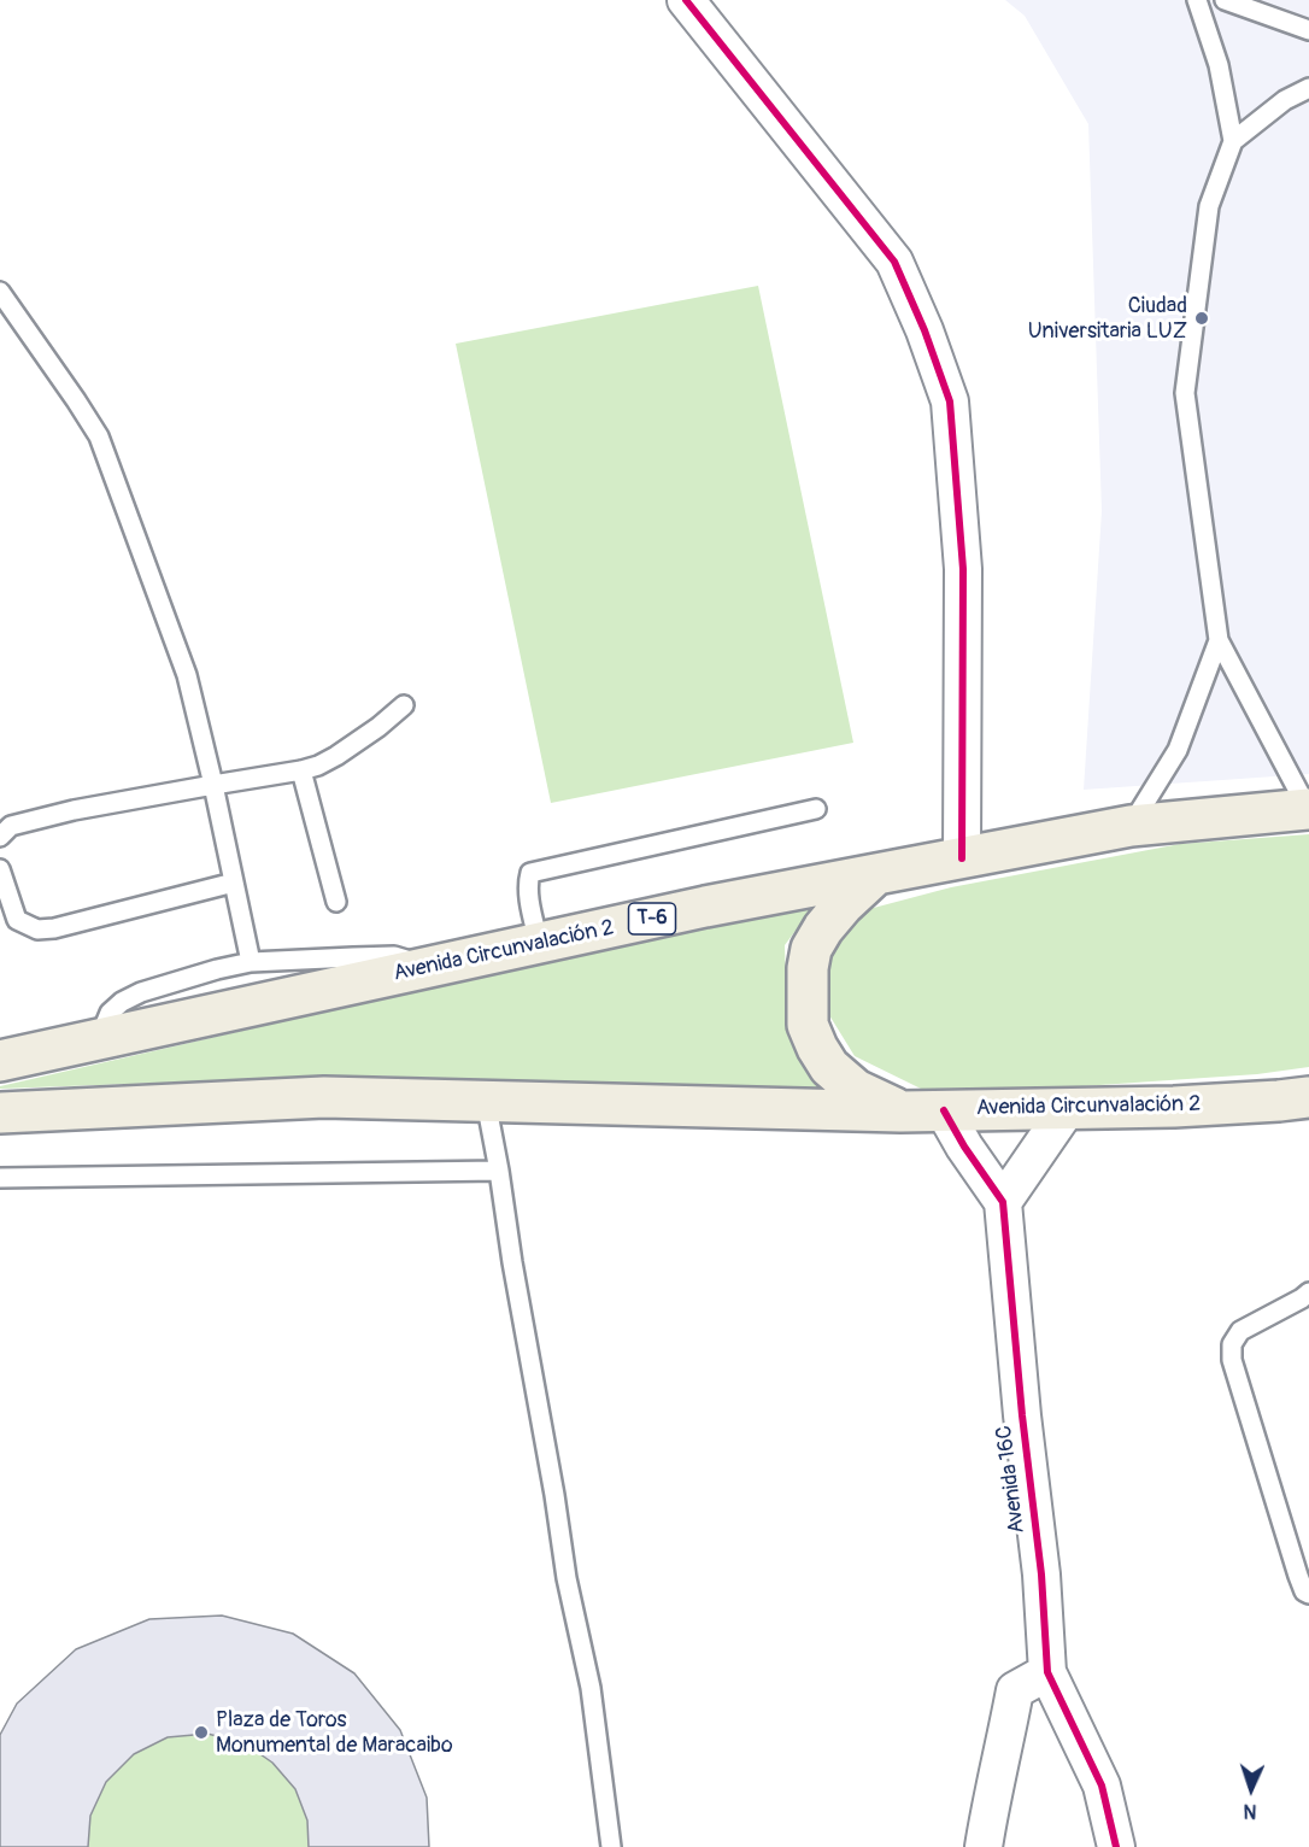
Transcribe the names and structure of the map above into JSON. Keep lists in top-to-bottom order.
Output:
{
  "streets": {
    "highway": ["T-6", "Avenida Circunvalación 2"],
    "street": ["Avenida 16C"]
  },
  "crossings": [
    ["Avenida Circunvalación 2", "Avenida 16C"]
  ],
  "places": ["Ciudad Universitaria LUZ", "Plaza de Toros Monumental de Maracaibo"],
  "north": "bottom"
}
